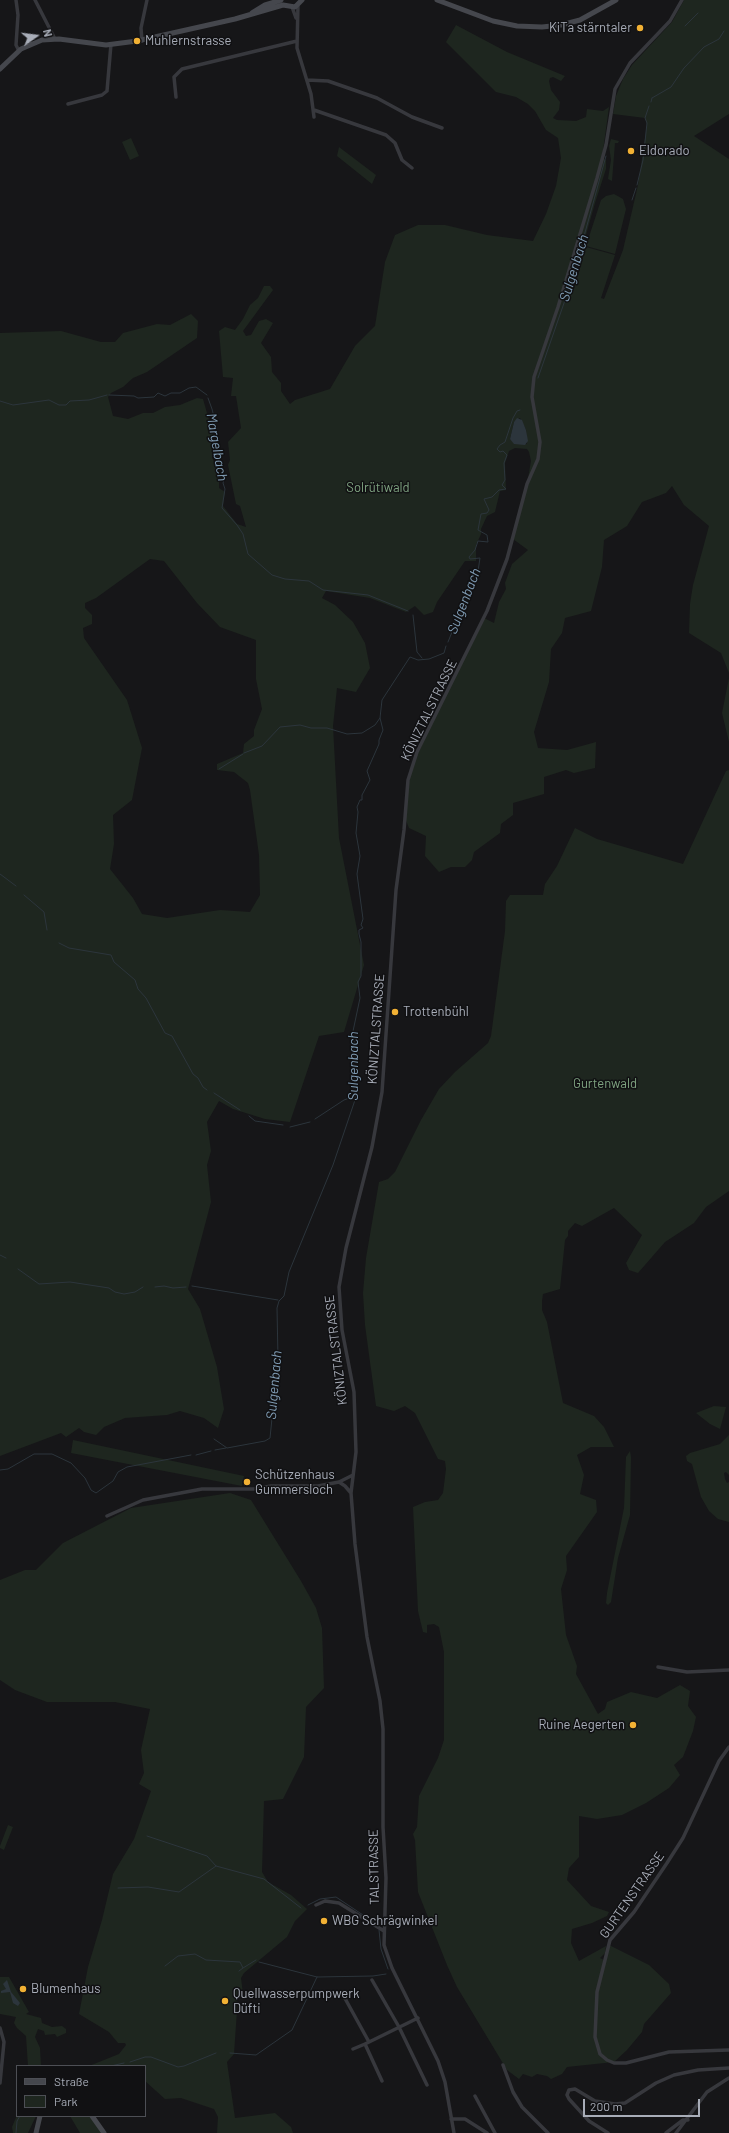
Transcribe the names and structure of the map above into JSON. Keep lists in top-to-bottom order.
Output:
{
  "streets": {
    "street": ["KÖNIZTALSTRASSE", "TALSTRASSE", "GURTENSTRASSE"]
  },
  "crossings": [
    ["KÖNIZTALSTRASSE", "TALSTRASSE"]
  ],
  "water": ["Sulgenbach", "Margelbach"],
  "parks": ["Solrütiwald", "Gurtenwald"],
  "places": [
    "KiTa stärntaler",
    "Muhlernstrasse",
    "Eldorado",
    "Trottenbühl",
    "Schützenhaus Gummersloch",
    "Ruine Aegerten",
    "WBG Schrägwinkel",
    "Blumenhaus",
    "Quellwasserpumpwerk Düfti"
  ],
  "legend": ["Straße", "Park"],
  "scale_bar": "200 m",
  "north": "right"
}
